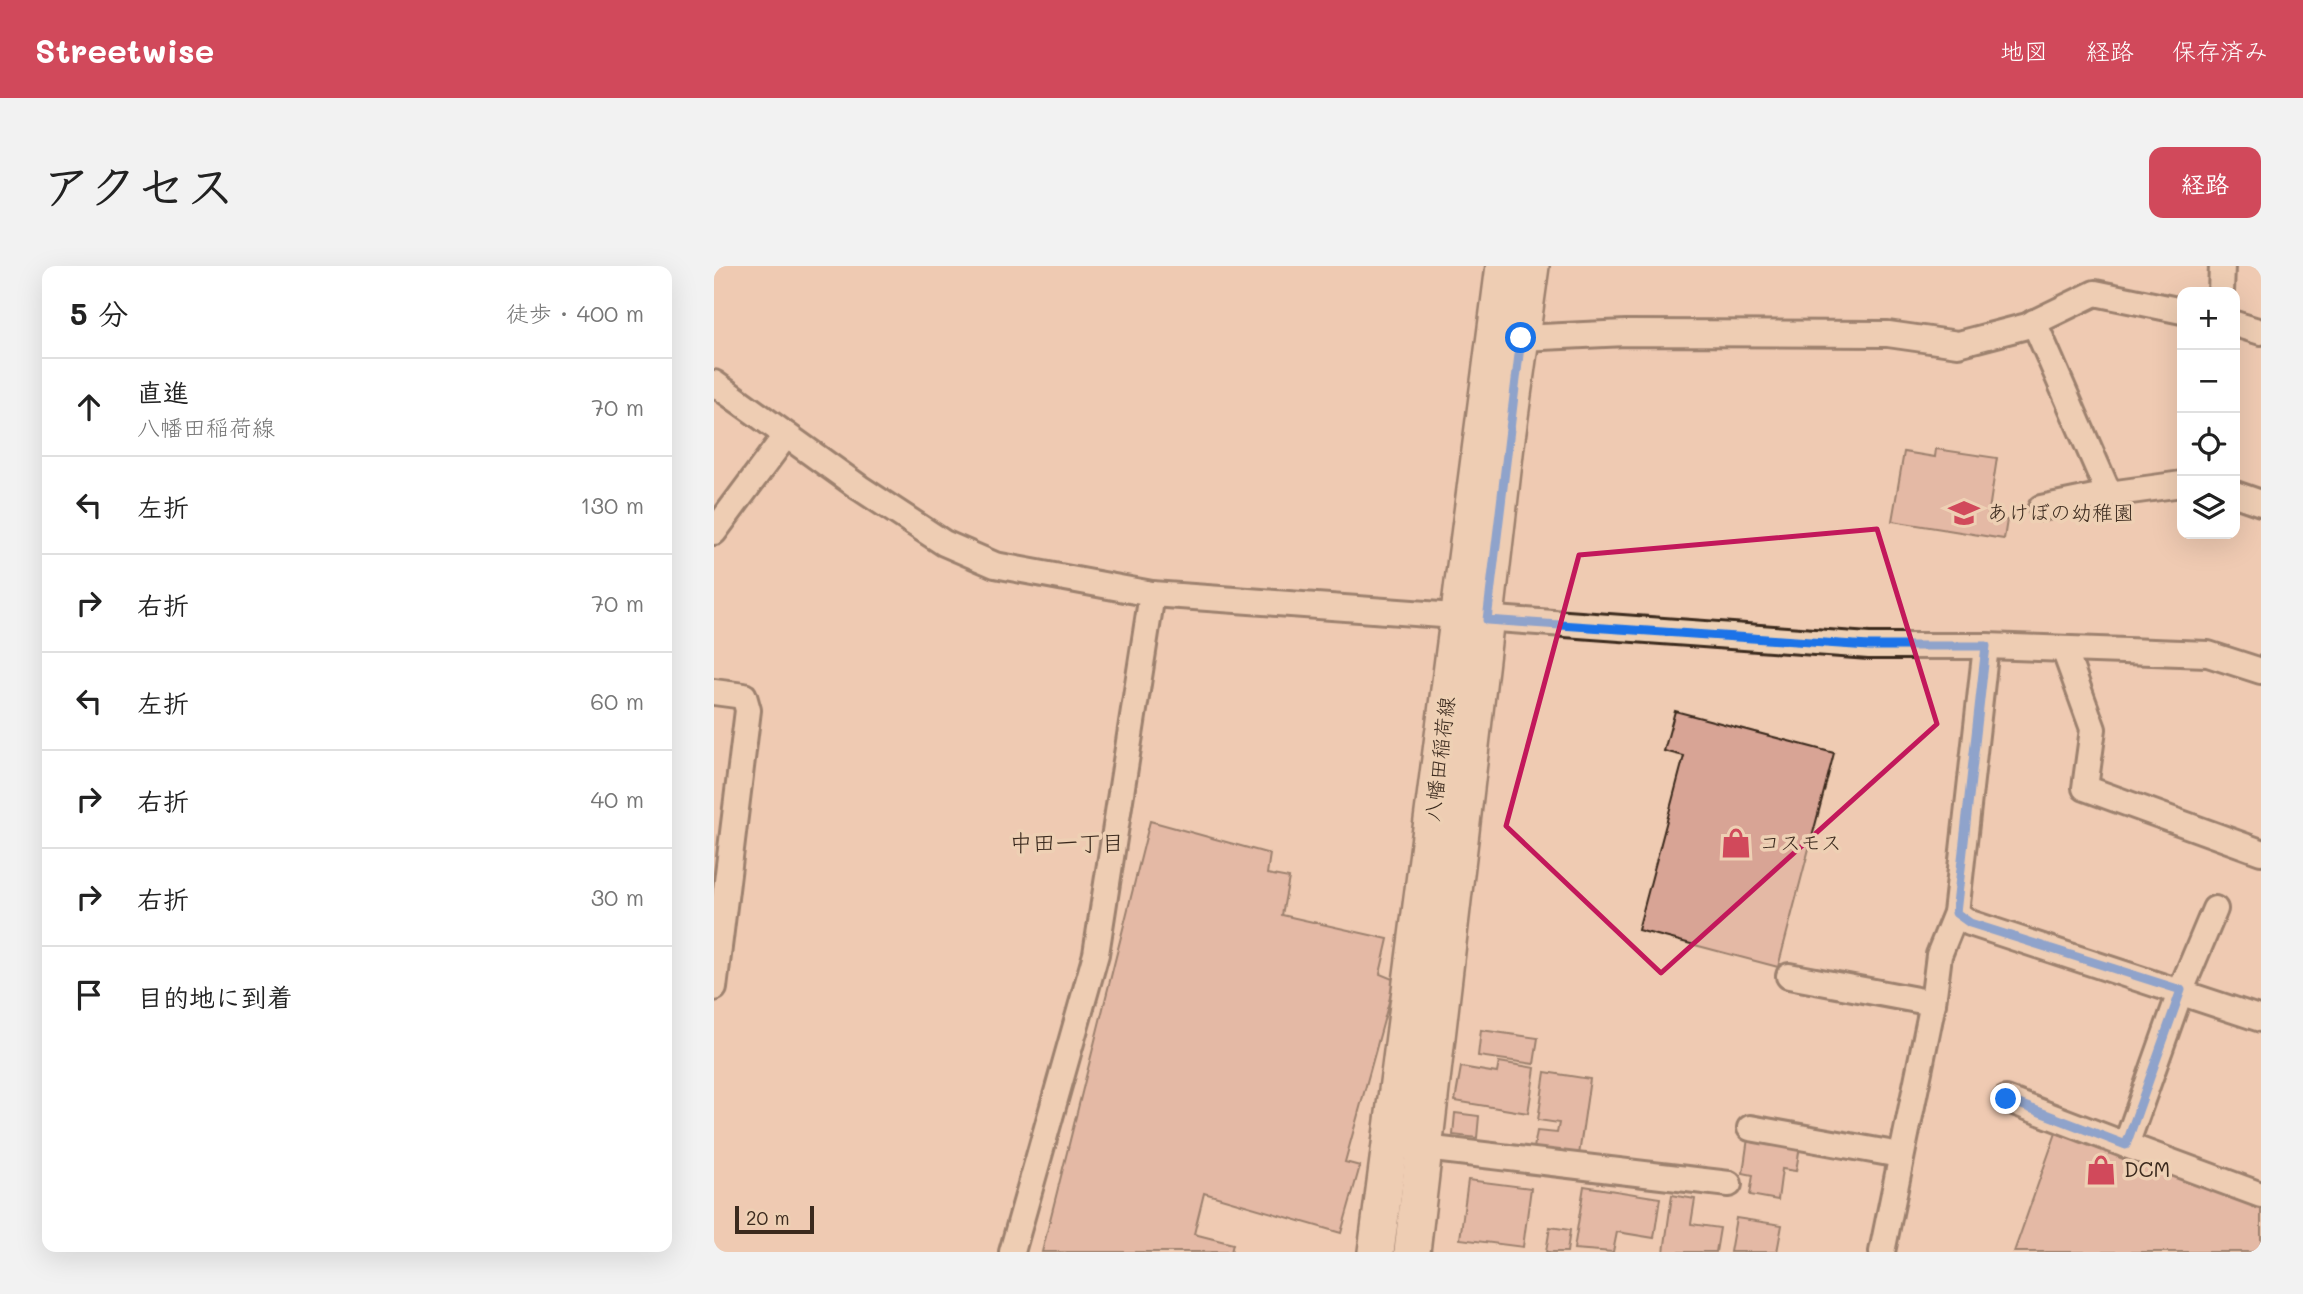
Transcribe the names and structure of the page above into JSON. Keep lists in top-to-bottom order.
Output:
{
  "streets": {
    "main road": ["八幡田稲荷線"]
  },
  "districts": ["中田一丁目"],
  "places": {
    "school or university": ["あけぼの幼稚園"],
    "shop": ["コスモス", "DCM"]
  },
  "scale_bar": "20 m",
  "page": {
    "header": "Streetwise",
    "nav": ["地図", "経路", "保存済み"],
    "title": "アクセス",
    "buttons": "経路",
    "heading": ["5 分", "徒歩 · 400 m"],
    "map_buttons": ["+", "−"],
    "list": [
      ["直進", "八幡田稲荷線", "70 m"],
      ["左折", "130 m"],
      ["右折", "70 m"],
      ["左折", "60 m"],
      ["右折", "40 m"],
      ["右折", "30 m"],
      "目的地に到着"
    ],
    "scale": "20 m"
  }
}
